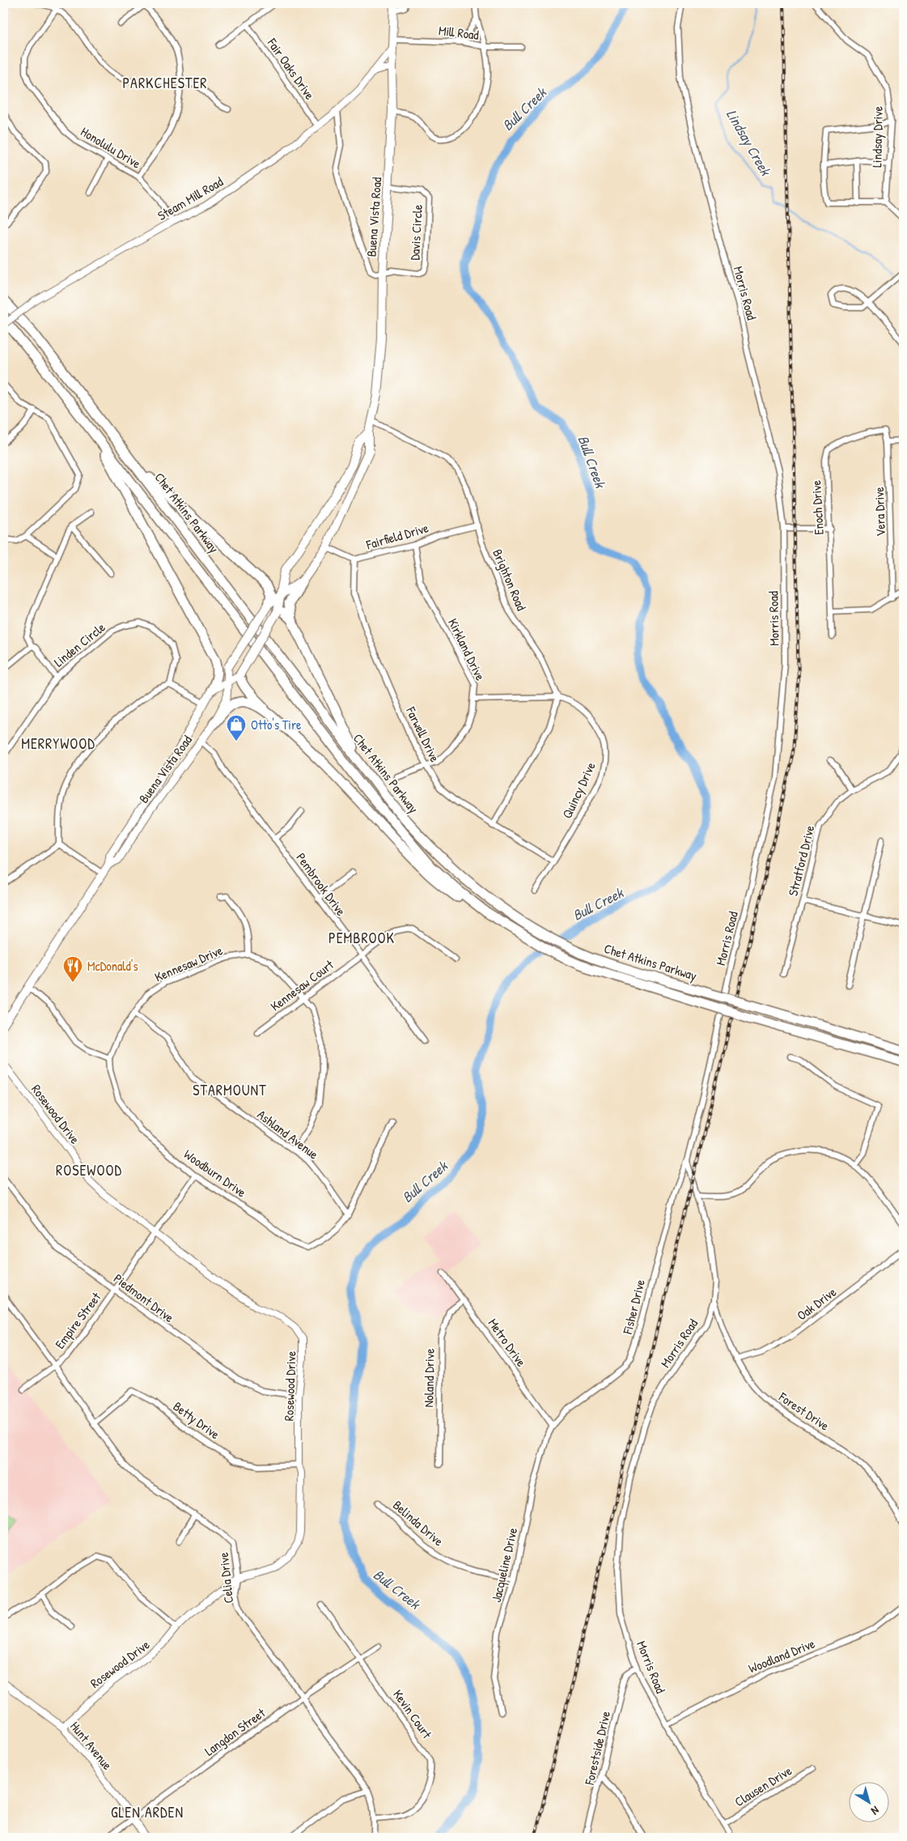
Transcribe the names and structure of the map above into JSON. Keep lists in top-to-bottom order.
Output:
{
  "streets": {
    "highway": ["Chet Atkins Parkway"],
    "main road": ["Buena Vista Road"],
    "street": [
      "Mill Road",
      "Fair Oaks Drive",
      "Lindsay Drive",
      "Honolulu Drive",
      "Steam Mill Road",
      "Davis Circle",
      "Morris Road",
      "Enoch Drive",
      "Vera Drive",
      "Fairfield Drive",
      "Brighton Road",
      "Linden Circle",
      "Kirkland Drive",
      "Farwell Drive",
      "Quincy Drive",
      "Stratford Drive",
      "Pembrook Drive",
      "Kennesaw Drive",
      "Kennesaw Court",
      "Rosewood Drive",
      "Ashland Avenue",
      "Woodburn Drive",
      "Piedmont Drive",
      "Oak Drive",
      "Fisher Drive",
      "Empire Street",
      "Metro Drive",
      "Noland Drive",
      "Forest Drive",
      "Betty Drive",
      "Belinda Drive",
      "Jacqueline Drive",
      "Celia Drive",
      "Woodland Drive",
      "Kevin Court",
      "Langdon Street",
      "Hunt Avenue",
      "Forestside Drive",
      "Clausen Drive"
    ]
  },
  "crossings": [
    ["Mill Road", "Steam Mill Road"],
    ["Mill Road", "Buena Vista Road"],
    ["Fair Oaks Drive", "Steam Mill Road"],
    ["Honolulu Drive", "Steam Mill Road"],
    ["Steam Mill Road", "Buena Vista Road"],
    ["Buena Vista Road", "Davis Circle"],
    ["Buena Vista Road", "Fairfield Drive"],
    ["Buena Vista Road", "Brighton Road"],
    ["Buena Vista Road", "Pembrook Drive"],
    ["Morris Road", "Fisher Drive"],
    ["Morris Road", "Forest Drive"],
    ["Morris Road", "Woodland Drive"],
    ["Morris Road", "Forestside Drive"],
    ["Morris Road", "Clausen Drive"],
    ["Enoch Drive", "Vera Drive"],
    ["Fairfield Drive", "Brighton Road"],
    ["Fairfield Drive", "Kirkland Drive"],
    ["Fairfield Drive", "Farwell Drive"],
    ["Brighton Road", "Quincy Drive"],
    ["Kirkland Drive", "Farwell Drive"],
    ["Kirkland Drive", "Quincy Drive"],
    ["Farwell Drive", "Quincy Drive"],
    ["Pembrook Drive", "Kennesaw Court"],
    ["Kennesaw Drive", "Kennesaw Court"],
    ["Kennesaw Drive", "Ashland Avenue"],
    ["Kennesaw Drive", "Woodburn Drive"],
    ["Rosewood Drive", "Piedmont Drive"],
    ["Rosewood Drive", "Empire Street"],
    ["Rosewood Drive", "Betty Drive"],
    ["Rosewood Drive", "Celia Drive"],
    ["Rosewood Drive", "Hunt Avenue"],
    ["Ashland Avenue", "Woodburn Drive"],
    ["Woodburn Drive", "Empire Street"],
    ["Piedmont Drive", "Empire Street"],
    ["Oak Drive", "Forest Drive"],
    ["Fisher Drive", "Metro Drive"],
    ["Fisher Drive", "Jacqueline Drive"],
    ["Empire Street", "Celia Drive"],
    ["Metro Drive", "Noland Drive"],
    ["Metro Drive", "Jacqueline Drive"],
    ["Betty Drive", "Celia Drive"],
    ["Belinda Drive", "Jacqueline Drive"],
    ["Celia Drive", "Kevin Court"],
    ["Celia Drive", "Langdon Street"],
    ["Kevin Court", "Langdon Street"],
    ["Langdon Street", "Hunt Avenue"]
  ],
  "districts": [
    "PARKCHESTER",
    "MERRYWOOD",
    "PEMBROOK",
    "STARMOUNT",
    "ROSEWOOD",
    "GLEN ARDEN"
  ],
  "water": ["Bull Creek", "Lindsay Creek"],
  "places": {
    "shop": ["Otto's Tire"],
    "restaurant": ["McDonald's"]
  },
  "north": "bottom right"
}
